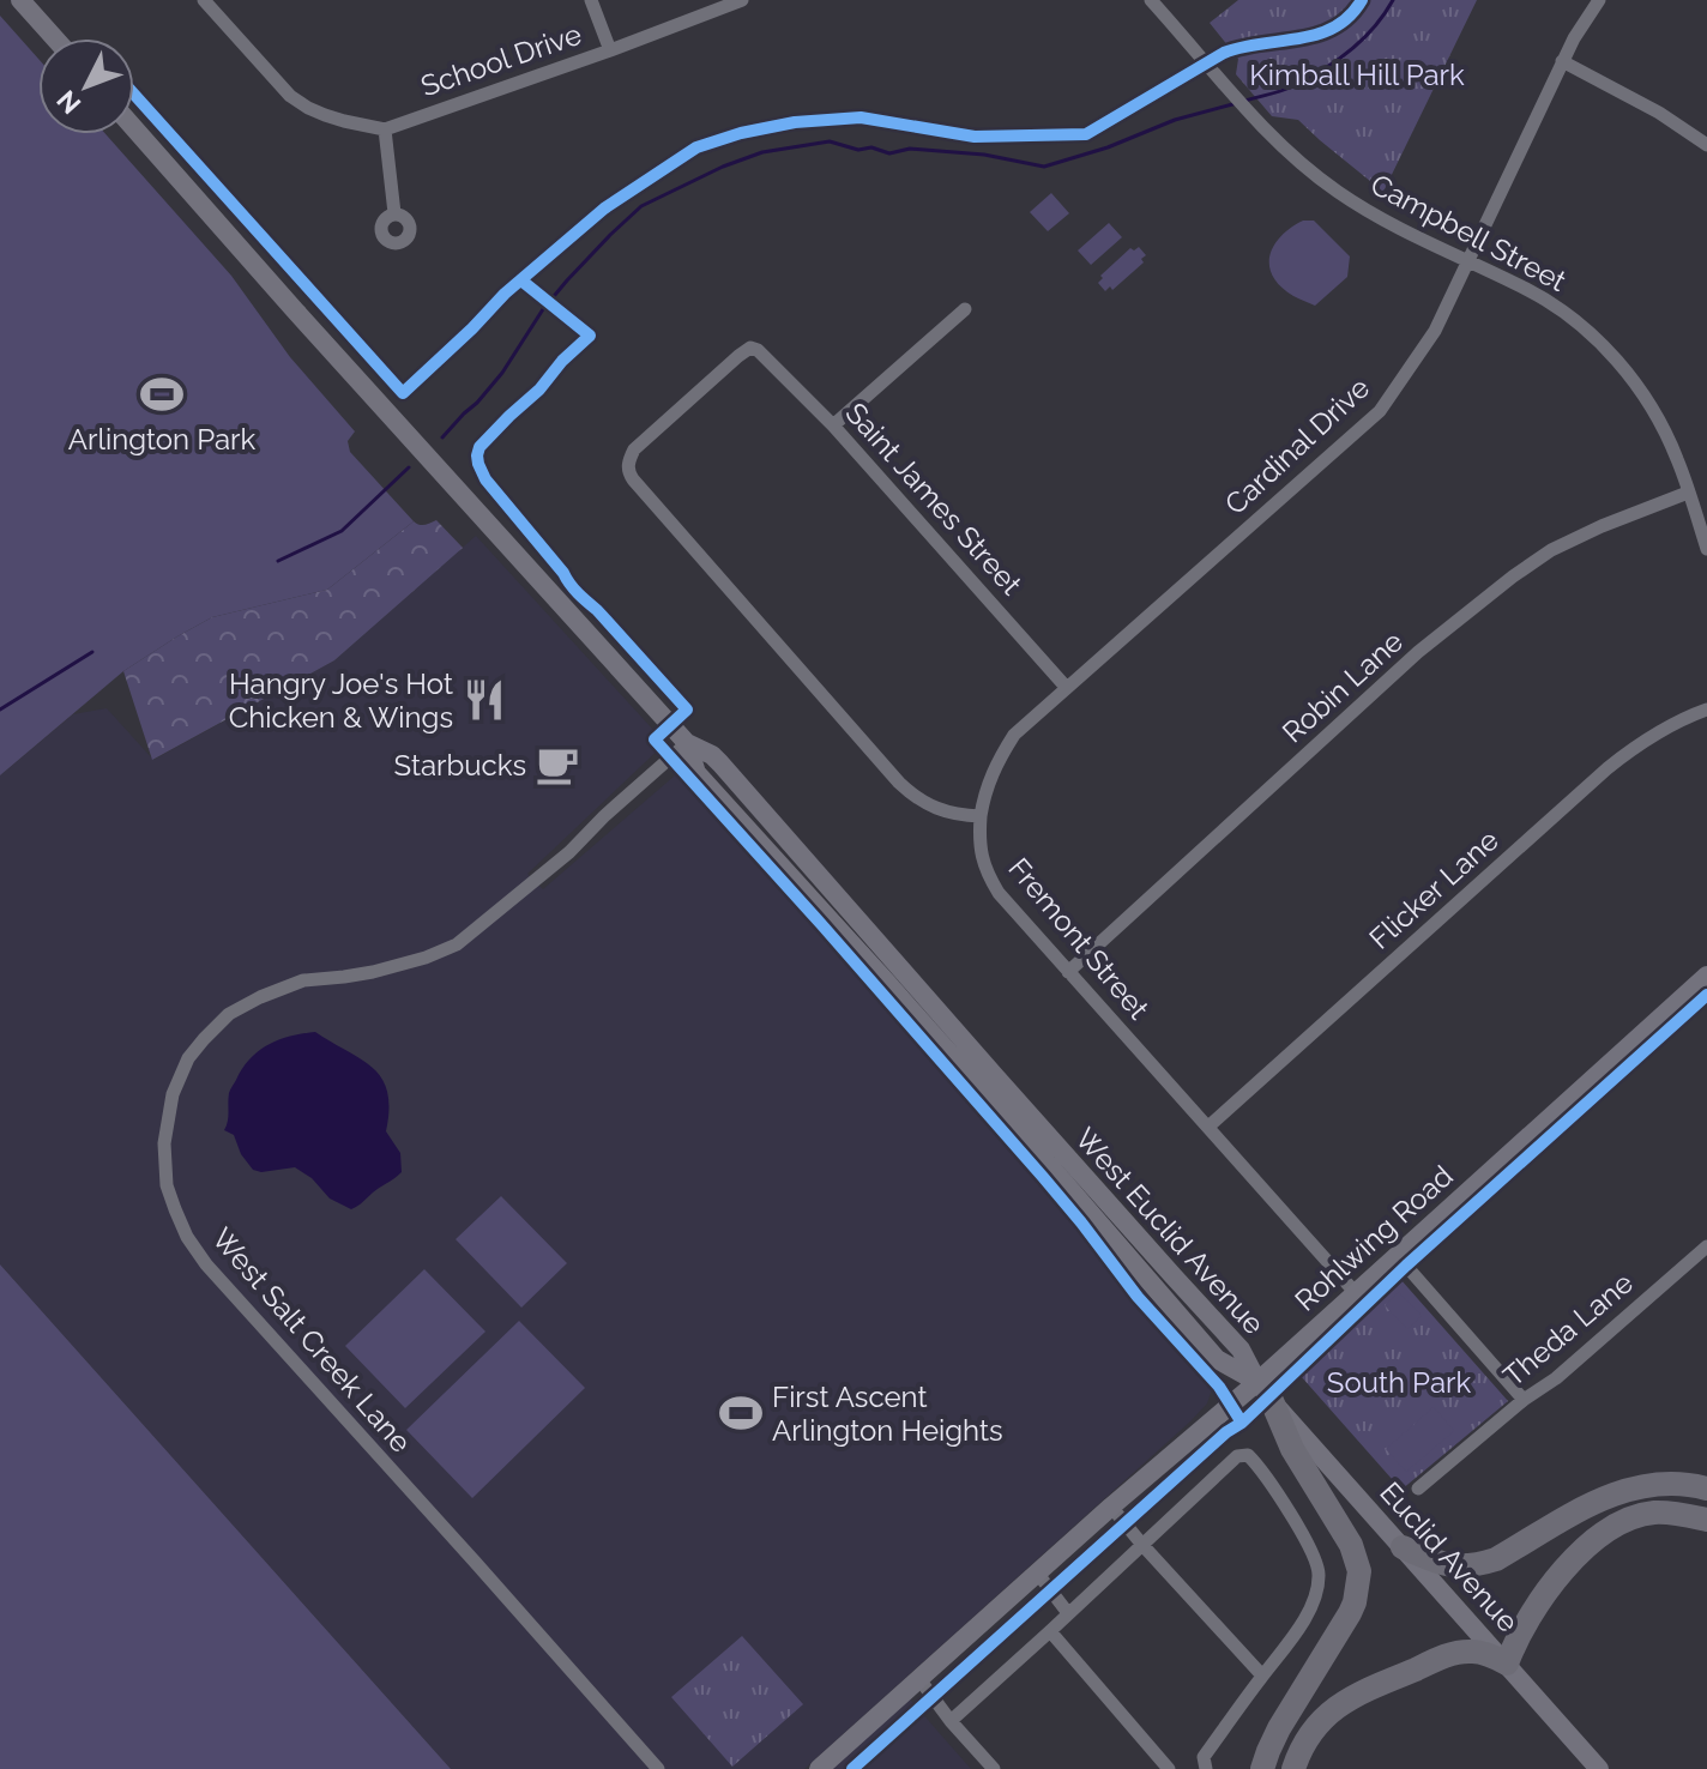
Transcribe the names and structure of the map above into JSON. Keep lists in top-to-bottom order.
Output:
{
  "streets": {
    "main road": ["West Euclid Avenue", "Rohlwing Road", "Euclid Avenue"],
    "street": [
      "School Drive",
      "Campbell Street",
      "Cardinal Drive",
      "Saint James Street",
      "Robin Lane",
      "Flicker Lane",
      "Fremont Street",
      "Theda Lane",
      "West Salt Creek Lane"
    ]
  },
  "crossings": [
    ["Campbell Street", "Cardinal Drive"],
    ["Campbell Street", "Robin Lane"],
    ["Cardinal Drive", "Saint James Street"],
    ["Cardinal Drive", "Fremont Street"],
    ["Saint James Street", "Fremont Street"],
    ["Robin Lane", "Fremont Street"],
    ["Flicker Lane", "Fremont Street"],
    ["Fremont Street", "Rohlwing Road"],
    ["West Euclid Avenue", "Rohlwing Road"],
    ["West Euclid Avenue", "West Salt Creek Lane"],
    ["West Euclid Avenue", "Euclid Avenue"],
    ["Rohlwing Road", "Euclid Avenue"]
  ],
  "parks": ["Kimball Hill Park", "South Park"],
  "places": {
    "sports": ["Arlington Park", "First Ascent Arlington Heights"],
    "restaurant": ["Hangry Joe's Hot Chicken & Wings"],
    "cafe": ["Starbucks"]
  },
  "north": "bottom left"
}
